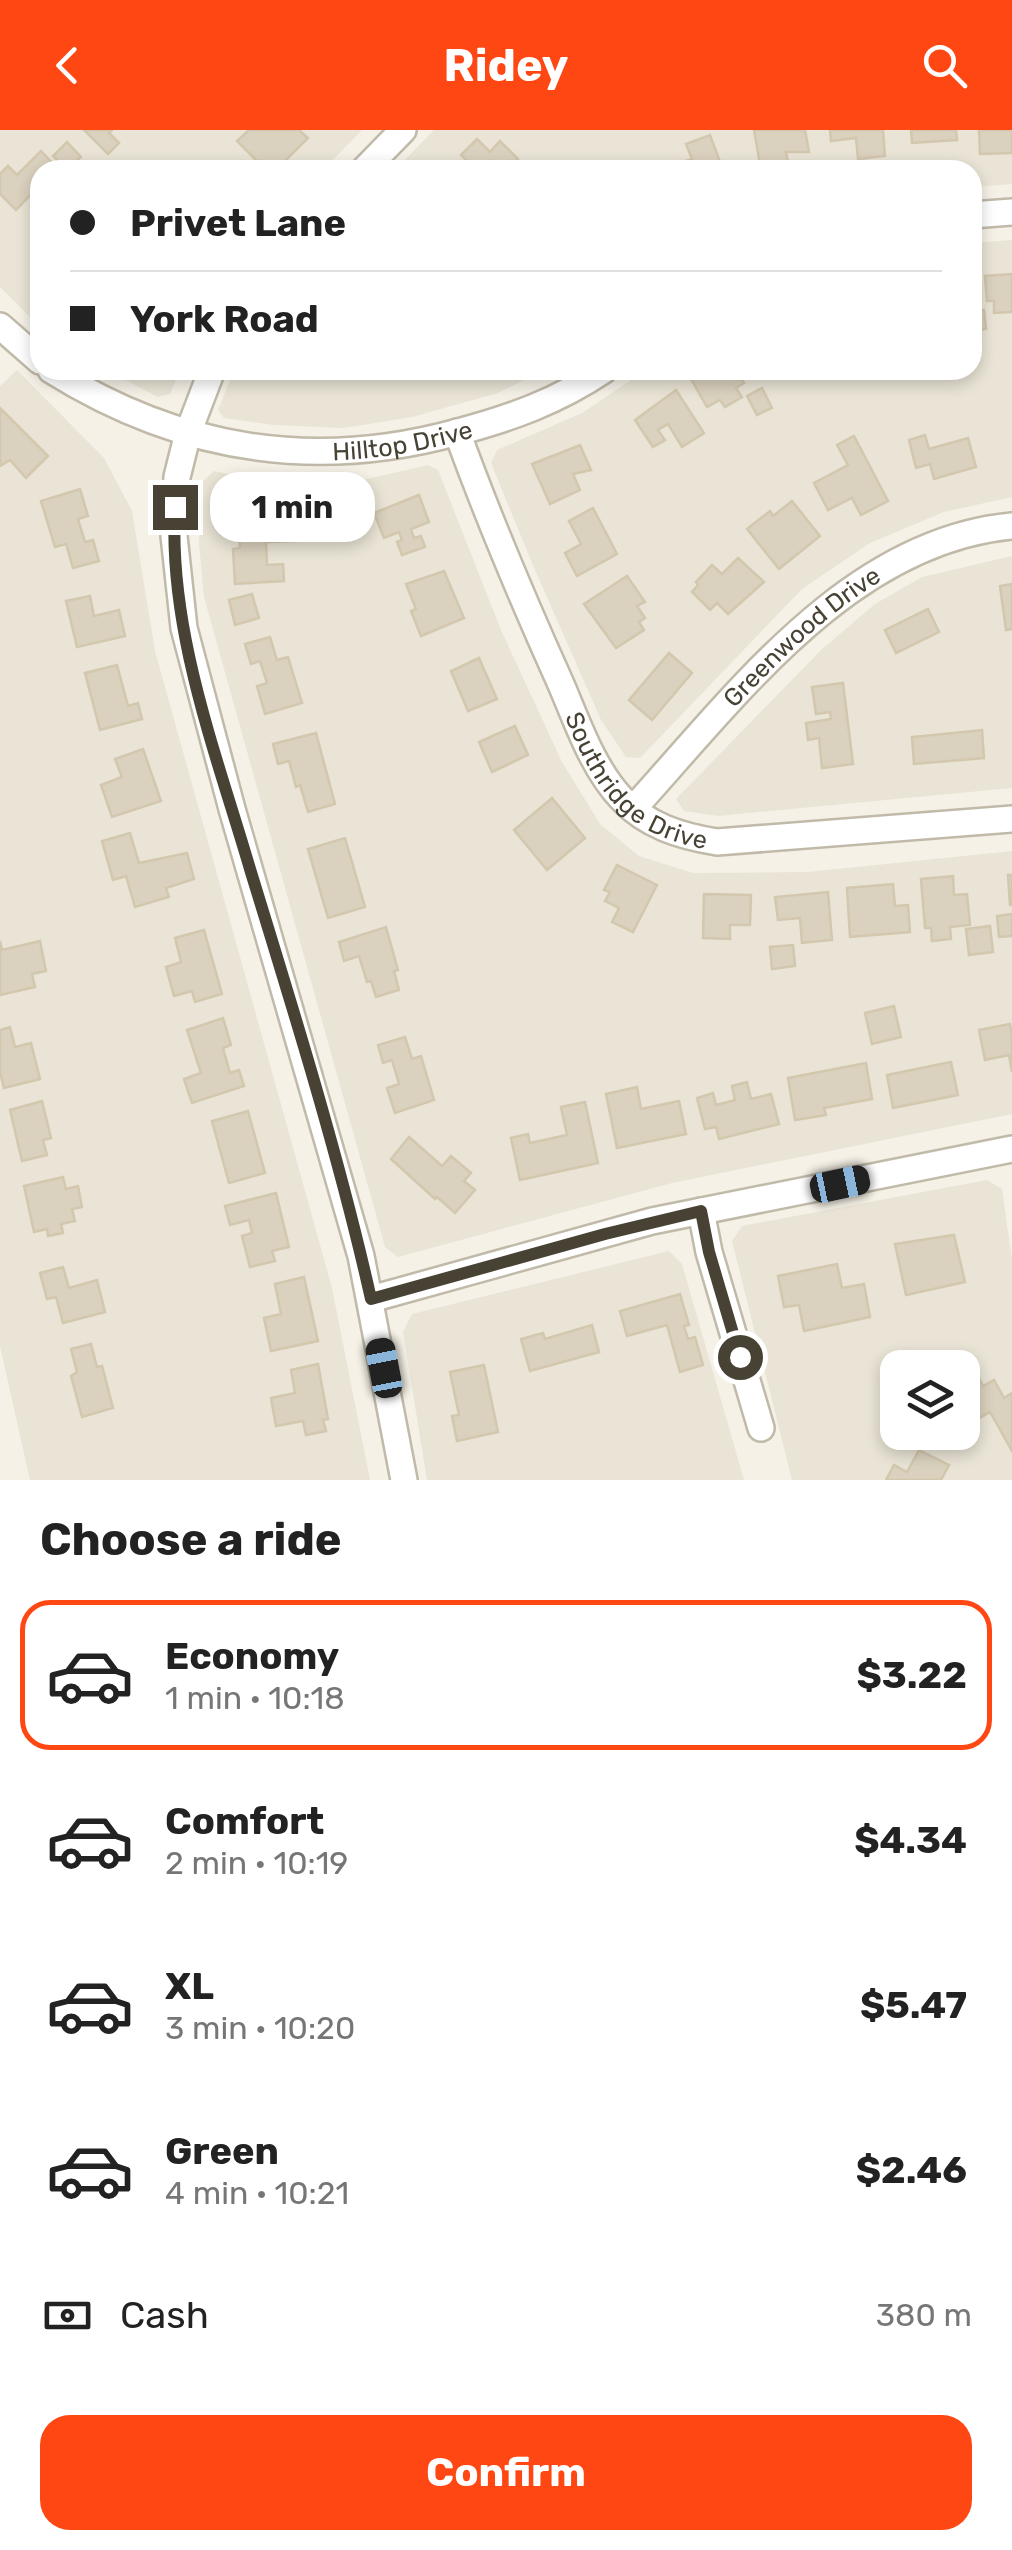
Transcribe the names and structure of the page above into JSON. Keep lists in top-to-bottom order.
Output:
{
  "streets": {
    "street": ["Hilltop Drive", "Greenwood Drive", "Southridge Drive"]
  },
  "crossings": [
    ["Hilltop Drive", "Southridge Drive"],
    ["Greenwood Drive", "Southridge Drive"]
  ],
  "page": {
    "header": "Ridey",
    "banner": ["Privet Lane", "York Road"],
    "bubble": "1 min",
    "heading": "Choose a ride",
    "list": [
      {
        "name": "Economy",
        "note": "1 min · 10:18",
        "value": "$3.22"
      },
      {
        "name": "Comfort",
        "note": "2 min · 10:19",
        "value": "$4.34"
      },
      {
        "name": "XL",
        "note": "3 min · 10:20",
        "value": "$5.47"
      },
      {
        "name": "Green",
        "note": "4 min · 10:21",
        "value": "$2.46"
      }
    ],
    "pay": ["Cash", "380 m"],
    "buttons": "Confirm"
  }
}
